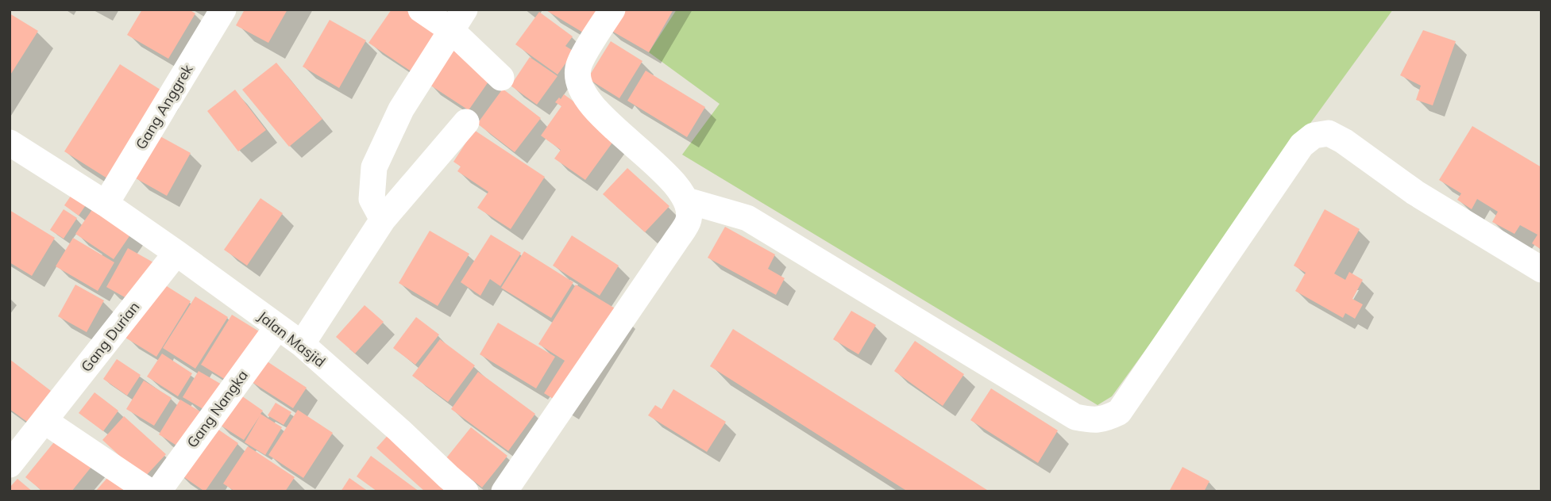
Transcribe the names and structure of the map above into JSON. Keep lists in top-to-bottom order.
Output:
{
  "streets": {
    "street": [
      "Gang Anggrek",
      "Gang Durian",
      "Jalan Masjid",
      "Gang Nangka"
    ]
  },
  "crossings": [
    ["Gang Anggrek", "Jalan Masjid"],
    ["Gang Durian", "Jalan Masjid"],
    ["Jalan Masjid", "Gang Nangka"]
  ]
}
